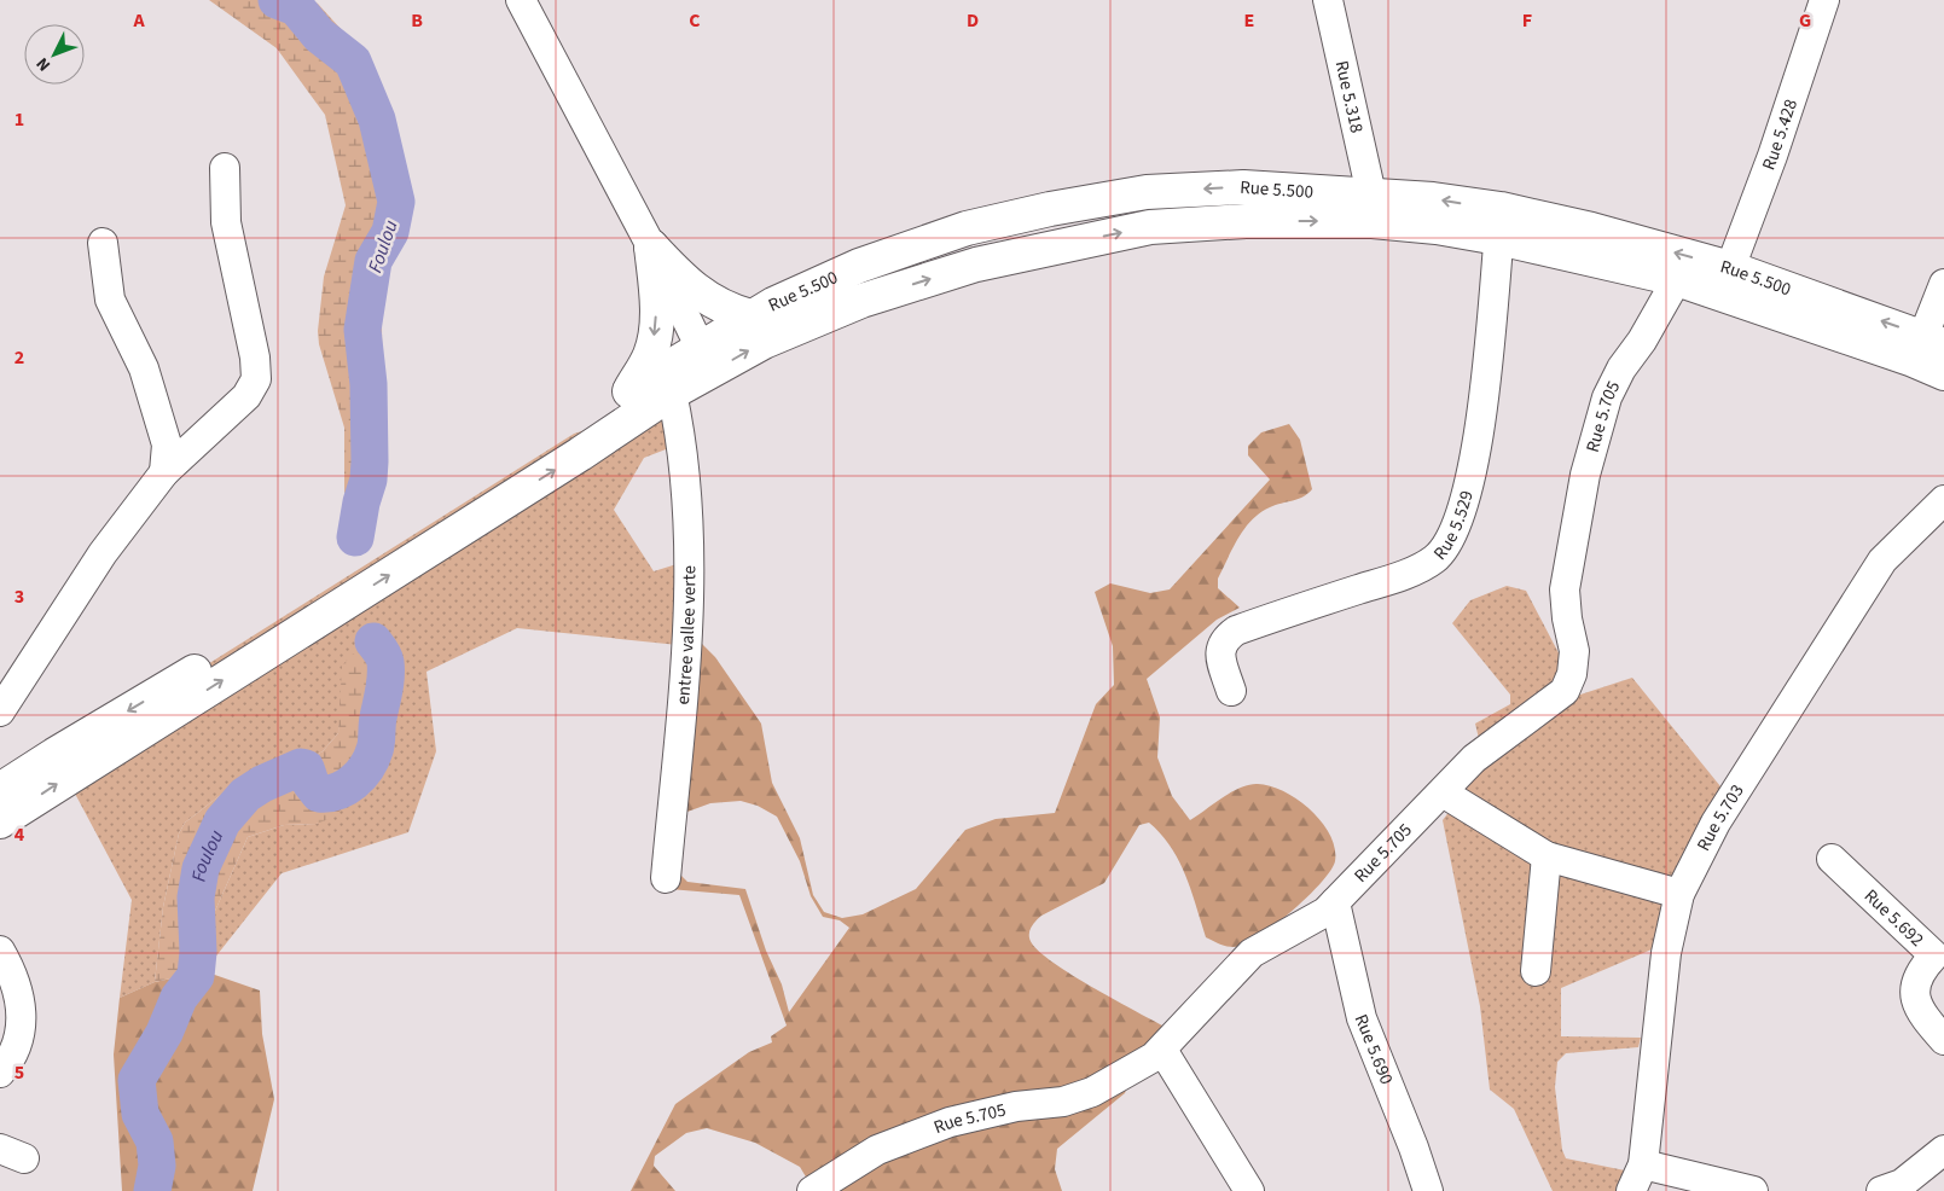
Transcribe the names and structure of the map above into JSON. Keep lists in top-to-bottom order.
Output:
{
  "streets": {
    "main road": ["Rue 5.500"],
    "street": [
      "Rue 5.318",
      "Rue 5.428",
      "Rue 5.705",
      "Rue 5.529",
      "entree vallee verte",
      "Rue 5.703",
      "Rue 5.692",
      "Rue 5.690"
    ]
  },
  "crossings": [
    ["Rue 5.318", "Rue 5.500"],
    ["Rue 5.428", "Rue 5.500"],
    ["Rue 5.500", "Rue 5.705"],
    ["Rue 5.500", "Rue 5.529"],
    ["Rue 5.500", "entree vallee verte"],
    ["Rue 5.705", "Rue 5.690"]
  ],
  "water": ["Foulou"],
  "north": "bottom left",
  "grid": {
    "columns": [
      "A",
      "B",
      "C",
      "D",
      "E",
      "F",
      "G"
    ],
    "rows": [
      "1",
      "2",
      "3",
      "4",
      "5"
    ]
  }
}
